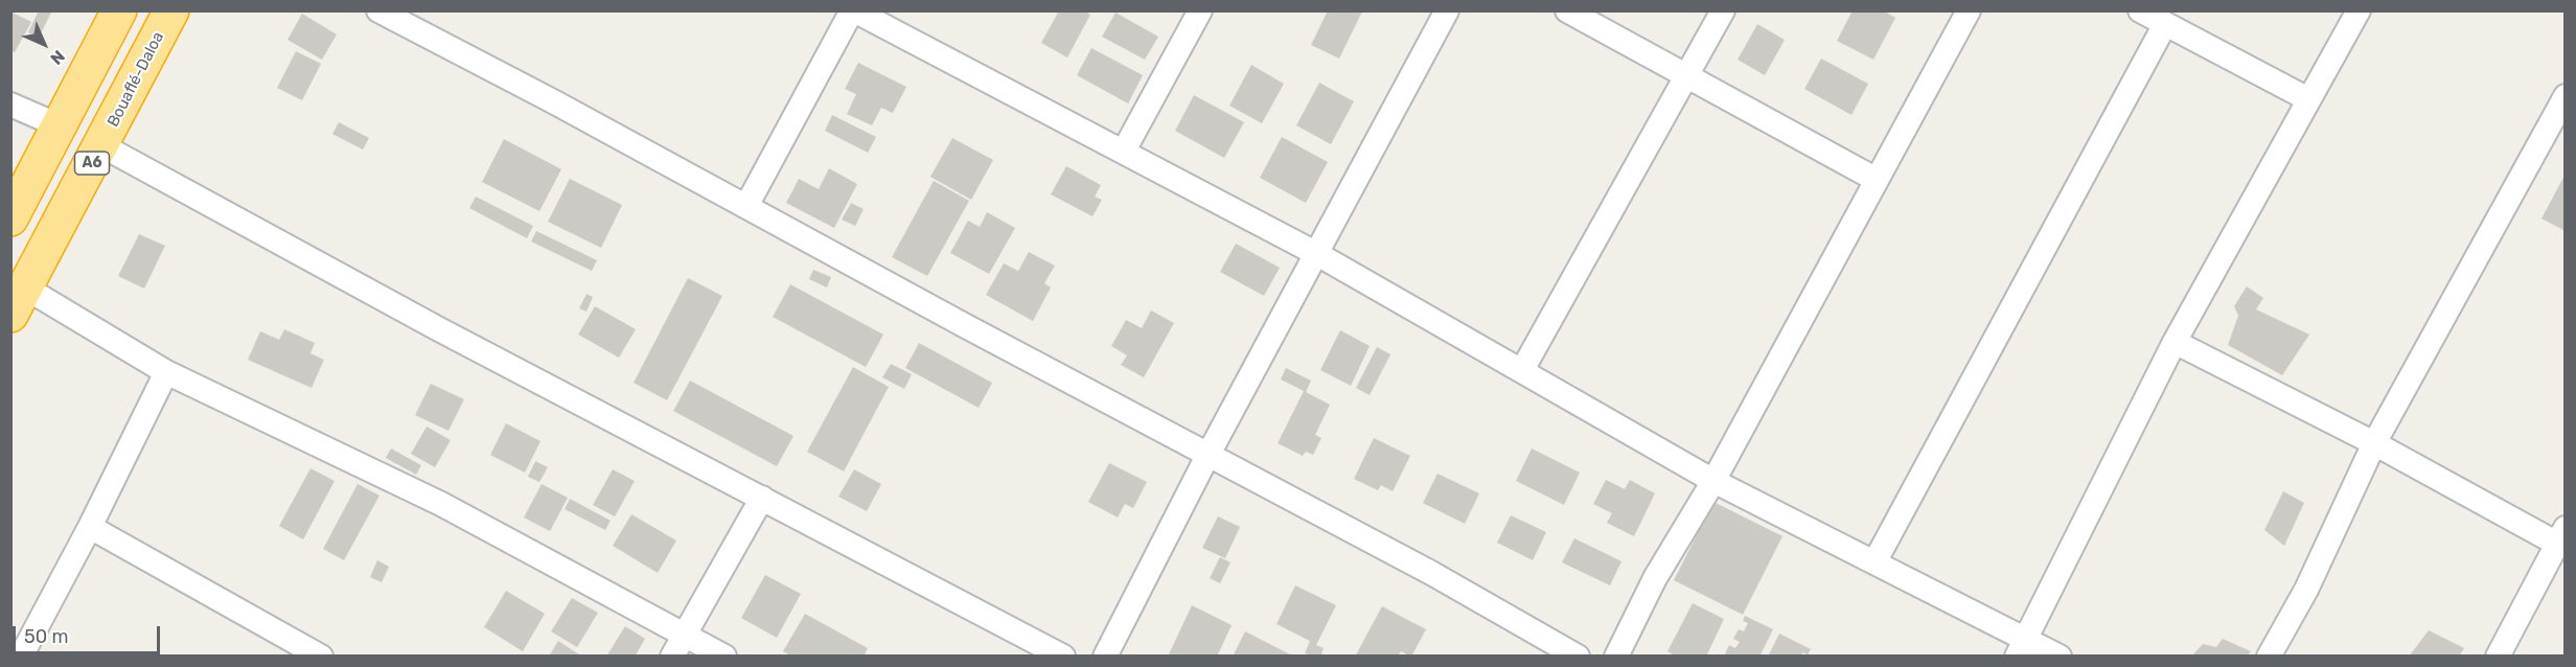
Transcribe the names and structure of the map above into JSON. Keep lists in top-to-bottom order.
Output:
{
  "streets": {
    "highway": ["Bouaflé-Daloa", "A6"]
  },
  "scale_bar": "50 m",
  "north": "bottom right"
}
